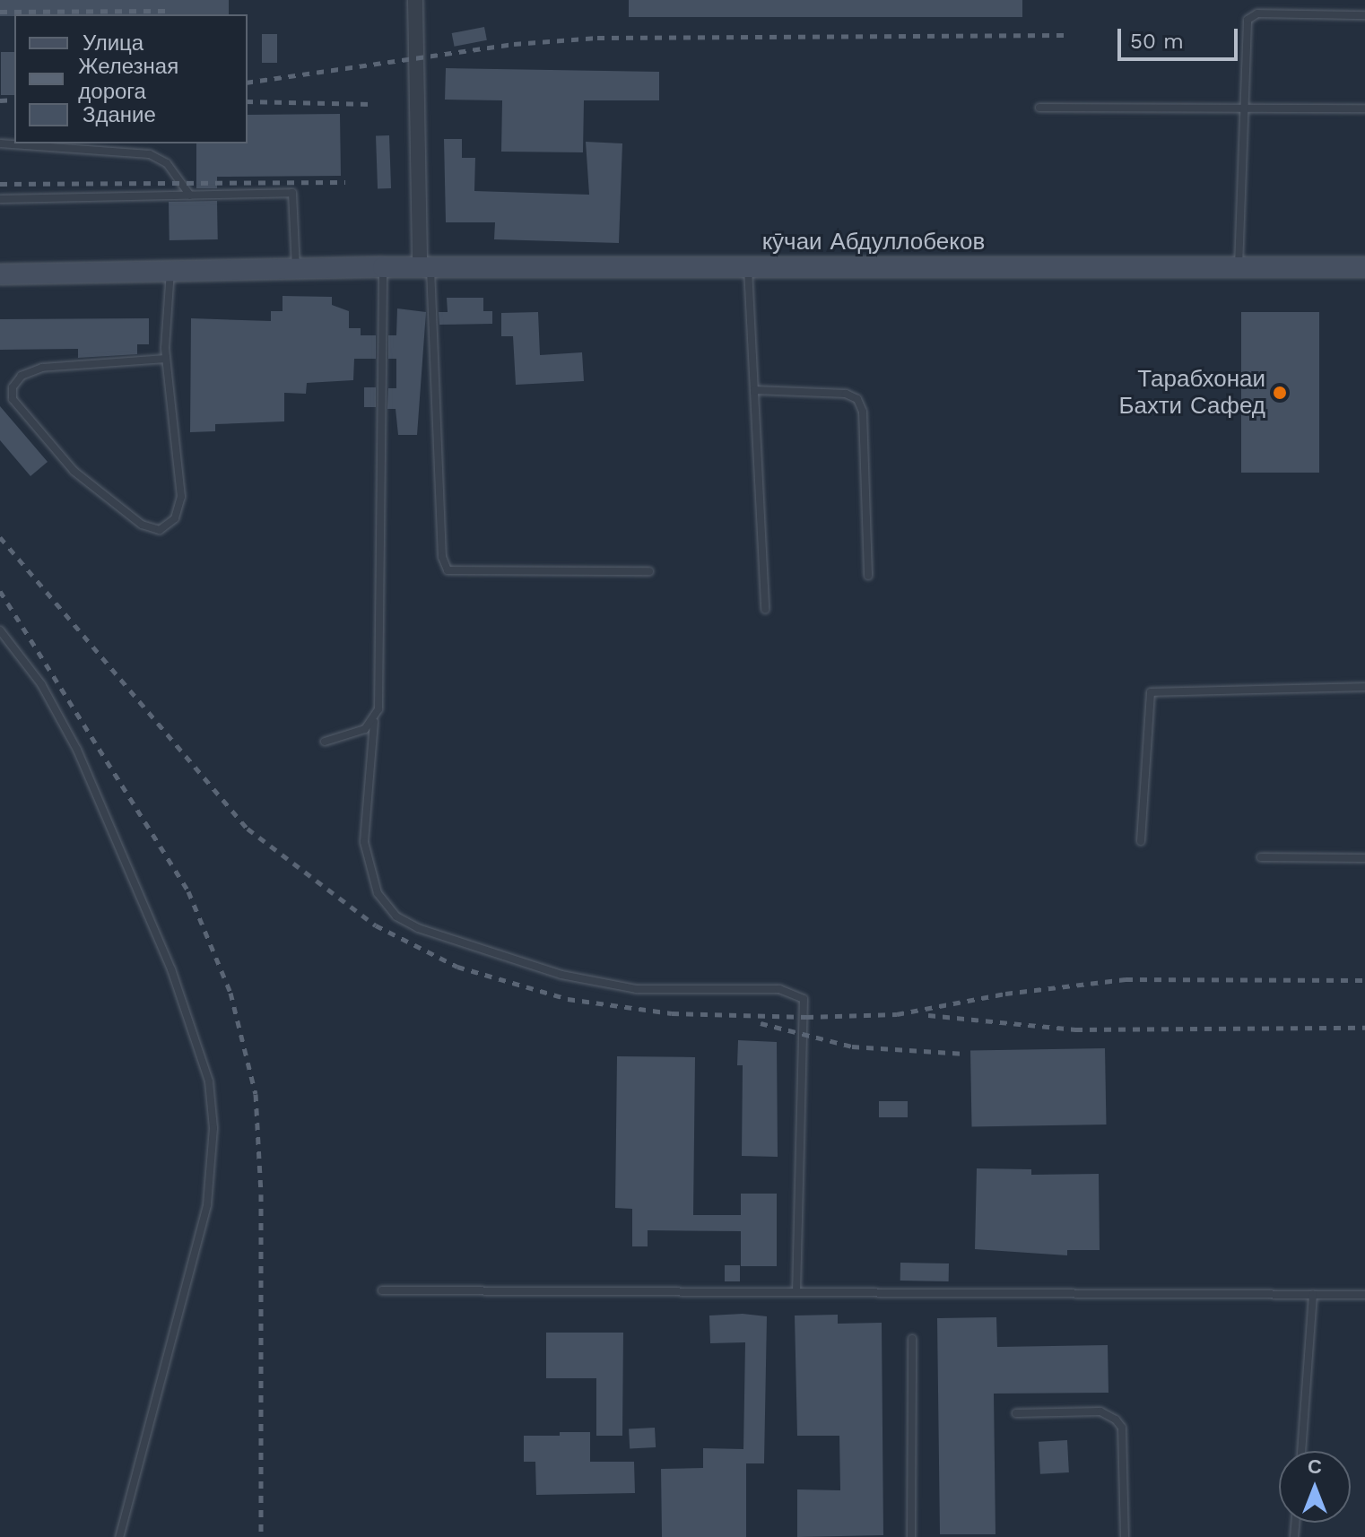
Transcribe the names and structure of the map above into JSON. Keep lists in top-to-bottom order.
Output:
{
  "streets": {
    "street": ["кӯчаи Абдуллобеков"]
  },
  "places": ["Тарабхонаи Бахти Сафед"],
  "legend": ["Улица", "Железная дорога", "Здание"],
  "scale_bar": "50 m",
  "north": "top"
}
